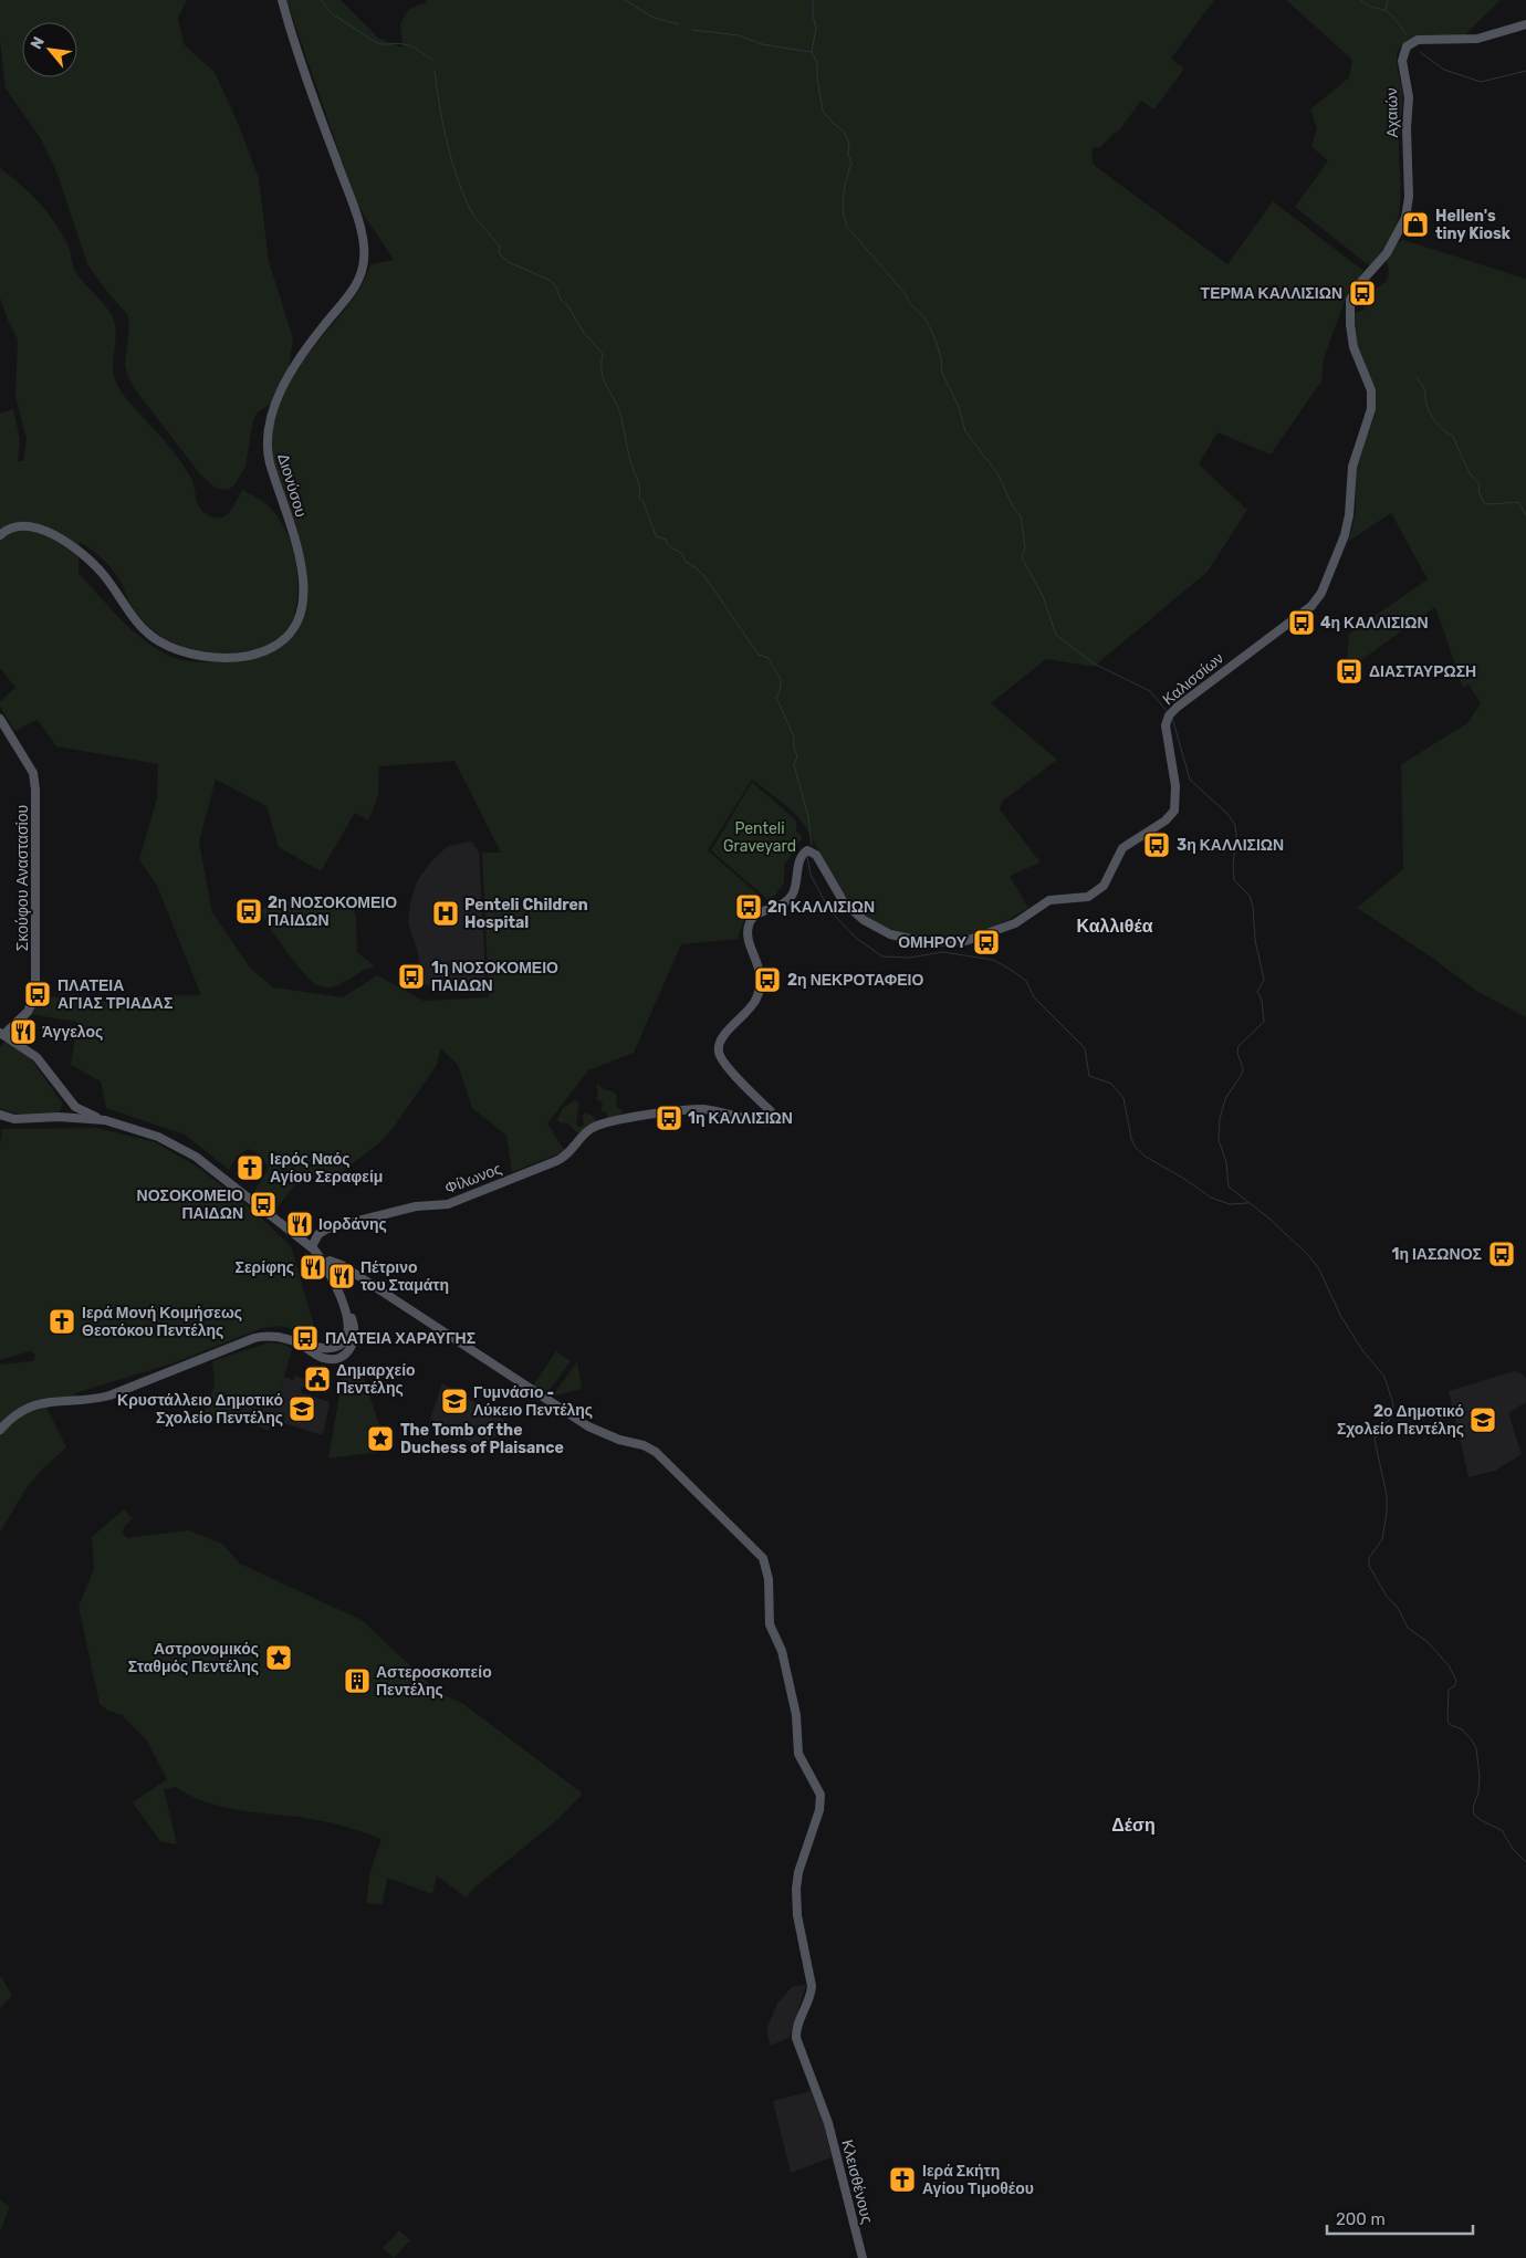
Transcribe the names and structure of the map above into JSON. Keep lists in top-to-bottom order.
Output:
{
  "streets": {
    "main road": [
      "Αχαιών",
      "Διονύσου",
      "Καλισσίων",
      "Σκούφου Αναστασίου",
      "Φίλωνος",
      "Κλεισθένους"
    ]
  },
  "crossings": [
    ["Αχαιών", "Καλισσίων"],
    ["Καλισσίων", "Φίλωνος"]
  ],
  "districts": ["Καλλιθέα", "Δέση"],
  "parks": ["Penteli Graveyard"],
  "places": {
    "shop": ["Hellen's tiny Kiosk"],
    "bus stop": [
      "ΤΕΡΜΑ ΚΑΛΛΙΣΙΩΝ",
      "4η ΚΑΛΛΙΣΙΩΝ",
      "ΔΙΑΣΤΑΥΡΩΣΗ",
      "3η ΚΑΛΛΙΣΙΩΝ",
      "2η ΚΑΛΛΙΣΙΩΝ",
      "2η ΝΟΣΟΚΟΜΕΙΟ ΠΑΙΔΩΝ",
      "ΟΜΗΡΟΥ",
      "1η ΝΟΣΟΚΟΜΕΙΟ ΠΑΙΔΩΝ",
      "2η ΝΕΚΡΟΤΑΦΕΙΟ",
      "ΠΛΑΤΕΙΑ ΑΓΙΑΣ ΤΡΙΑΔΑΣ",
      "1η ΚΑΛΛΙΣΙΩΝ",
      "ΝΟΣΟΚΟΜΕΙΟ ΠΑΙΔΩΝ",
      "1η ΙΑΣΩΝΟΣ",
      "ΠΛΑΤΕΙΑ ΧΑΡΑΥΓΗΣ"
    ],
    "hospital": ["Penteli Children Hospital"],
    "restaurant": [
      "Άγγελος",
      "Ιορδάνης",
      "Σερίφης",
      "Πέτρινο του Σταμάτη"
    ],
    "church": ["Ιερός Ναός Αγίου Σεραφείμ", "Ιερά Μονή Κοιμήσεως Θεοτόκου Πεντέλης", "Ιερά Σκήτη Αγίου Τιμοθέου"],
    "public building": ["Δημαρχείο Πεντέλης"],
    "school or university": ["Γυμνάσιο - Λύκειο Πεντέλης", "Κρυστάλλειο Δημοτικό Σχολείο Πεντέλης", "2ο Δημοτικό Σχολείο Πεντέλης"],
    "place": ["The Tomb of the Duchess of Plaisance", "Αστρονομικός Σταθμός Πεντέλης"],
    "building": ["Αστεροσκοπείο Πεντέλης"]
  },
  "scale_bar": "200 m",
  "north": "top left"
}
